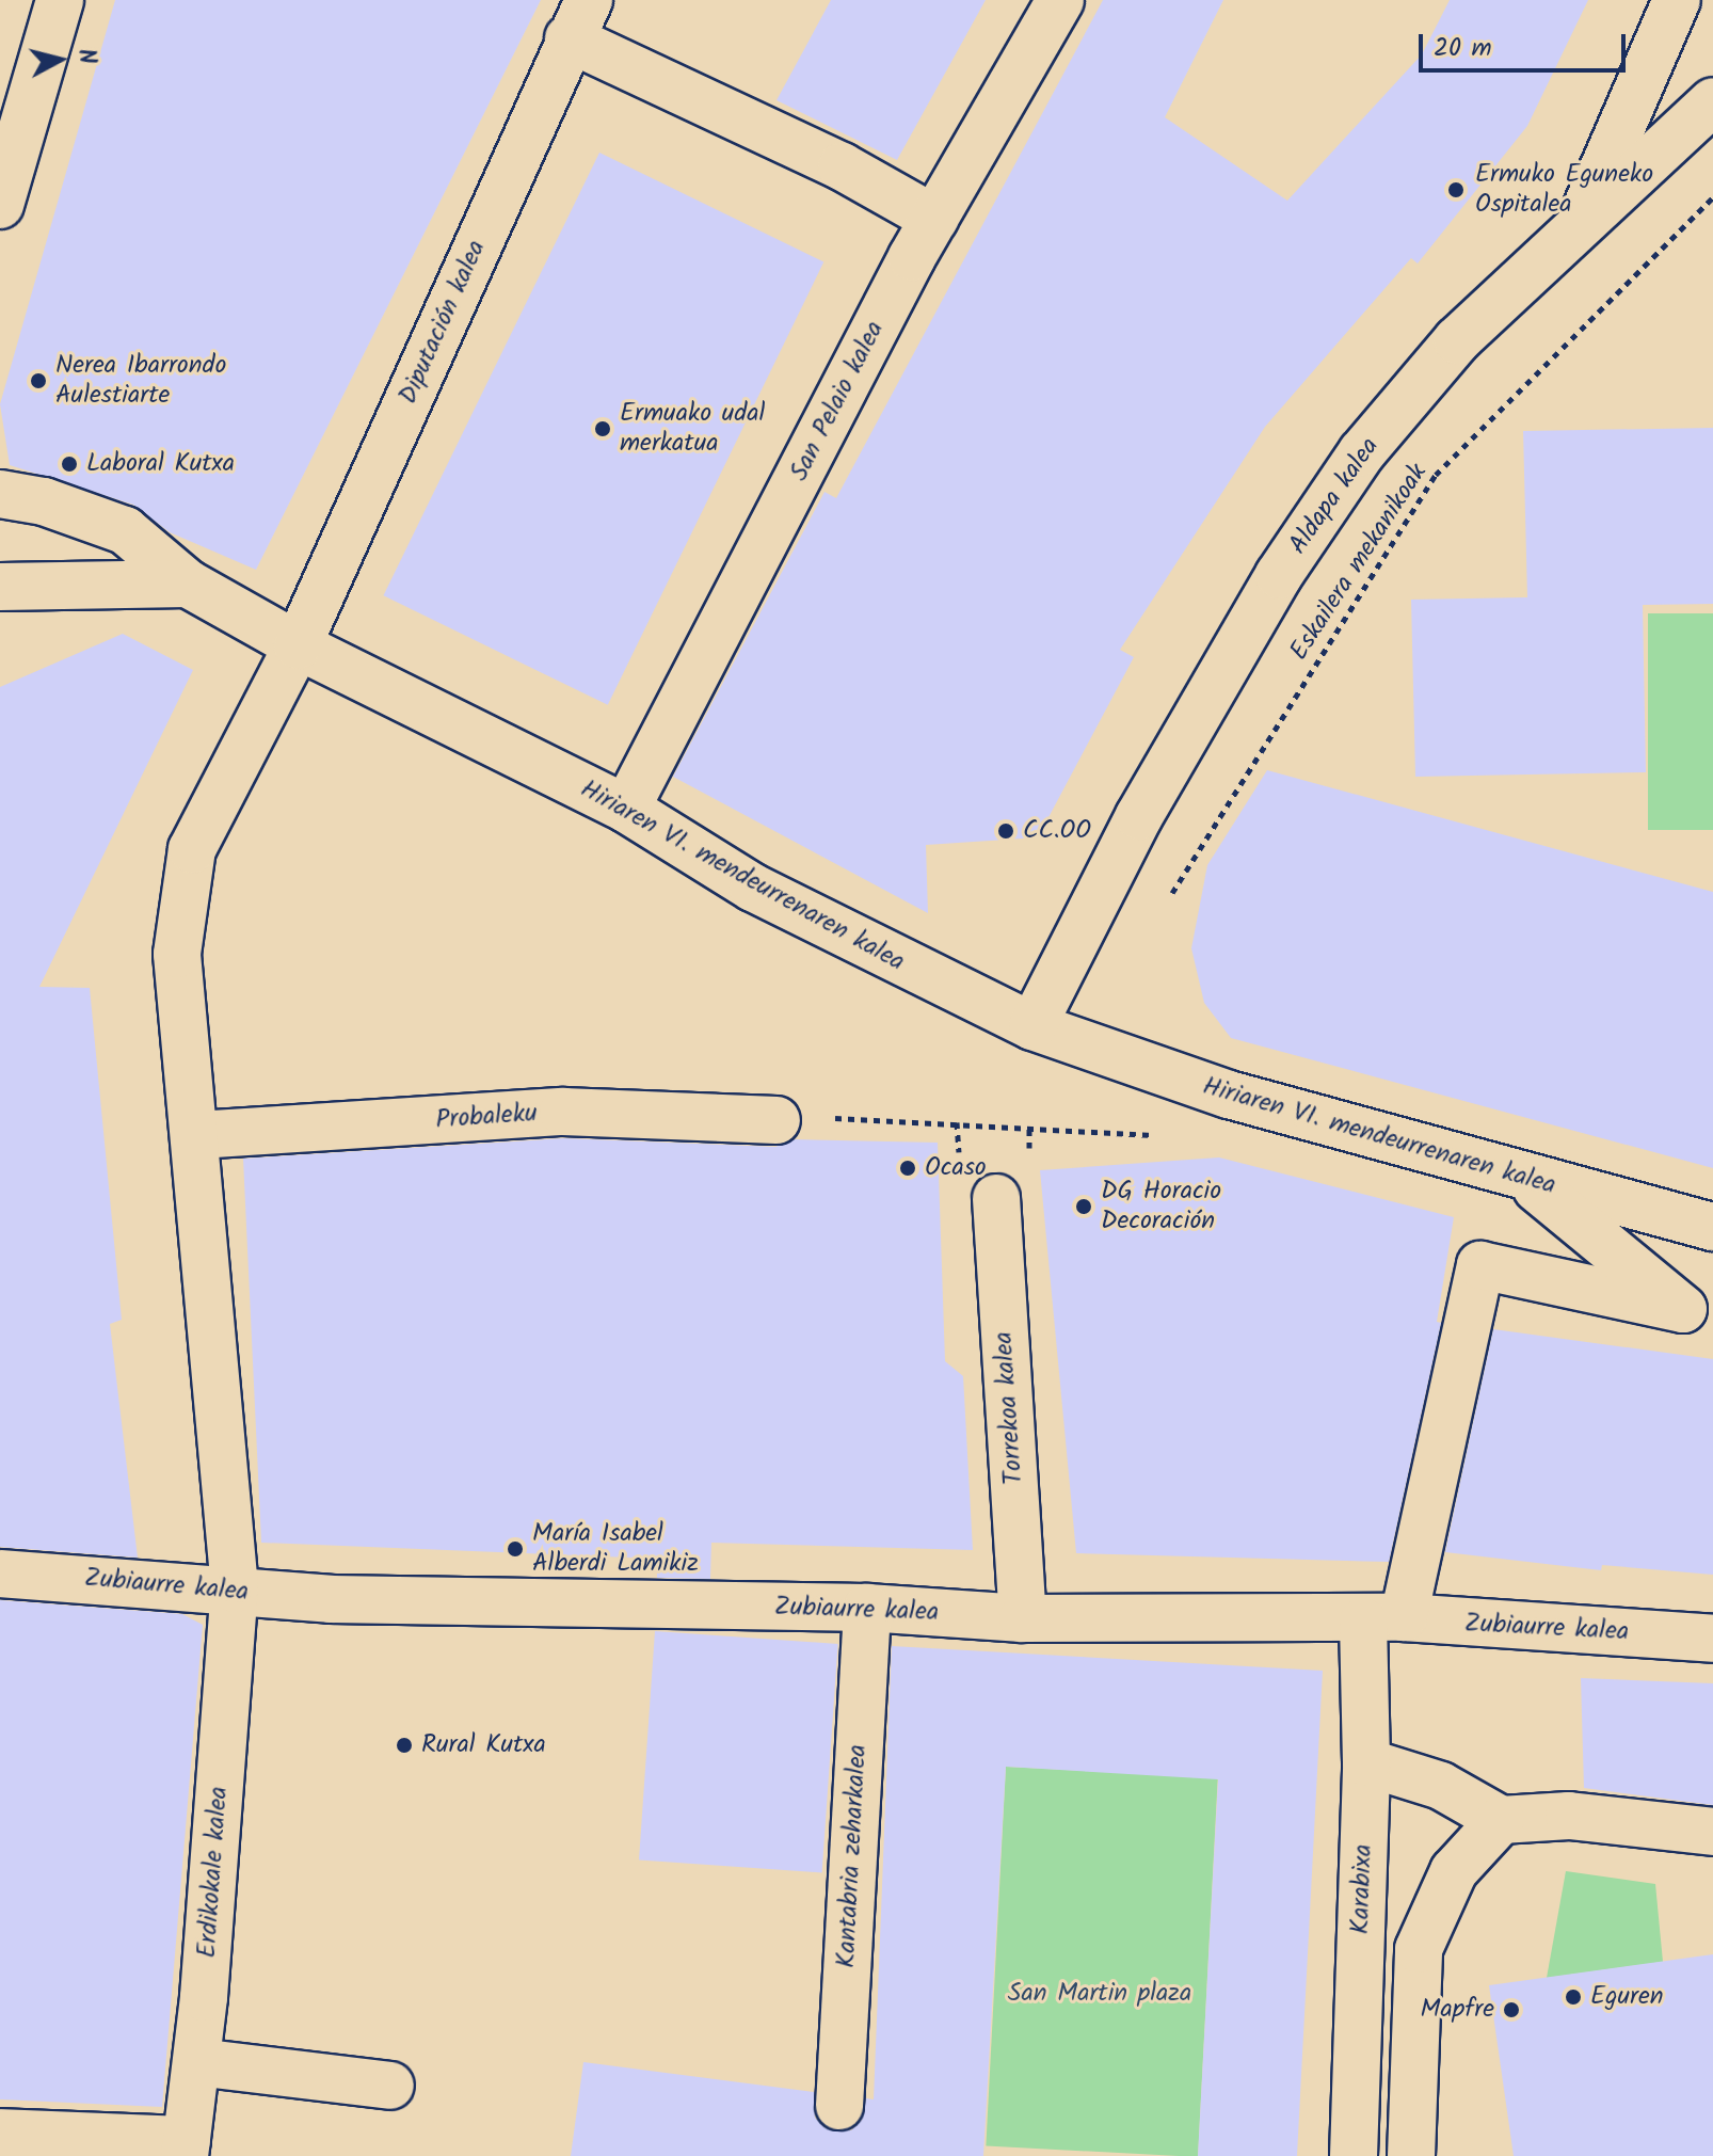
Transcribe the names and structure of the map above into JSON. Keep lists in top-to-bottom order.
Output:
{
  "streets": {
    "street": [
      "Diputación kalea",
      "San Pelaio kalea",
      "Aldapa kalea",
      "Hiriaren VI. mendeurrenaren kalea",
      "Probaleku",
      "Torrekoa kalea",
      "Zubiaurre kalea",
      "Kantabria zeharkalea",
      "Erdikokale kalea",
      "Karabixa"
    ],
    "path": ["Eskailera mekanikoak"]
  },
  "crossings": [
    ["Diputación kalea", "Hiriaren VI. mendeurrenaren kalea"],
    ["San Pelaio kalea", "Hiriaren VI. mendeurrenaren kalea"],
    ["Aldapa kalea", "Eskailera mekanikoak"],
    ["Aldapa kalea", "Hiriaren VI. mendeurrenaren kalea"],
    ["Hiriaren VI. mendeurrenaren kalea", "Karabixa"],
    ["Torrekoa kalea", "Zubiaurre kalea"],
    ["Zubiaurre kalea", "Kantabria zeharkalea"],
    ["Zubiaurre kalea", "Erdikokale kalea"],
    ["Zubiaurre kalea", "Karabixa"]
  ],
  "parks": ["San Martin plaza"],
  "places": [
    "Ermuko Eguneko Ospitalea",
    "Nerea Ibarrondo Aulestiarte",
    "Ermuako udal merkatua",
    "Laboral Kutxa",
    "CC.OO",
    "Ocaso",
    "DG Horacio Decoración",
    "María Isabel Alberdi Lamikiz",
    "Rural Kutxa",
    "Eguren",
    "Mapfre"
  ],
  "scale_bar": "20 m",
  "north": "right"
}
